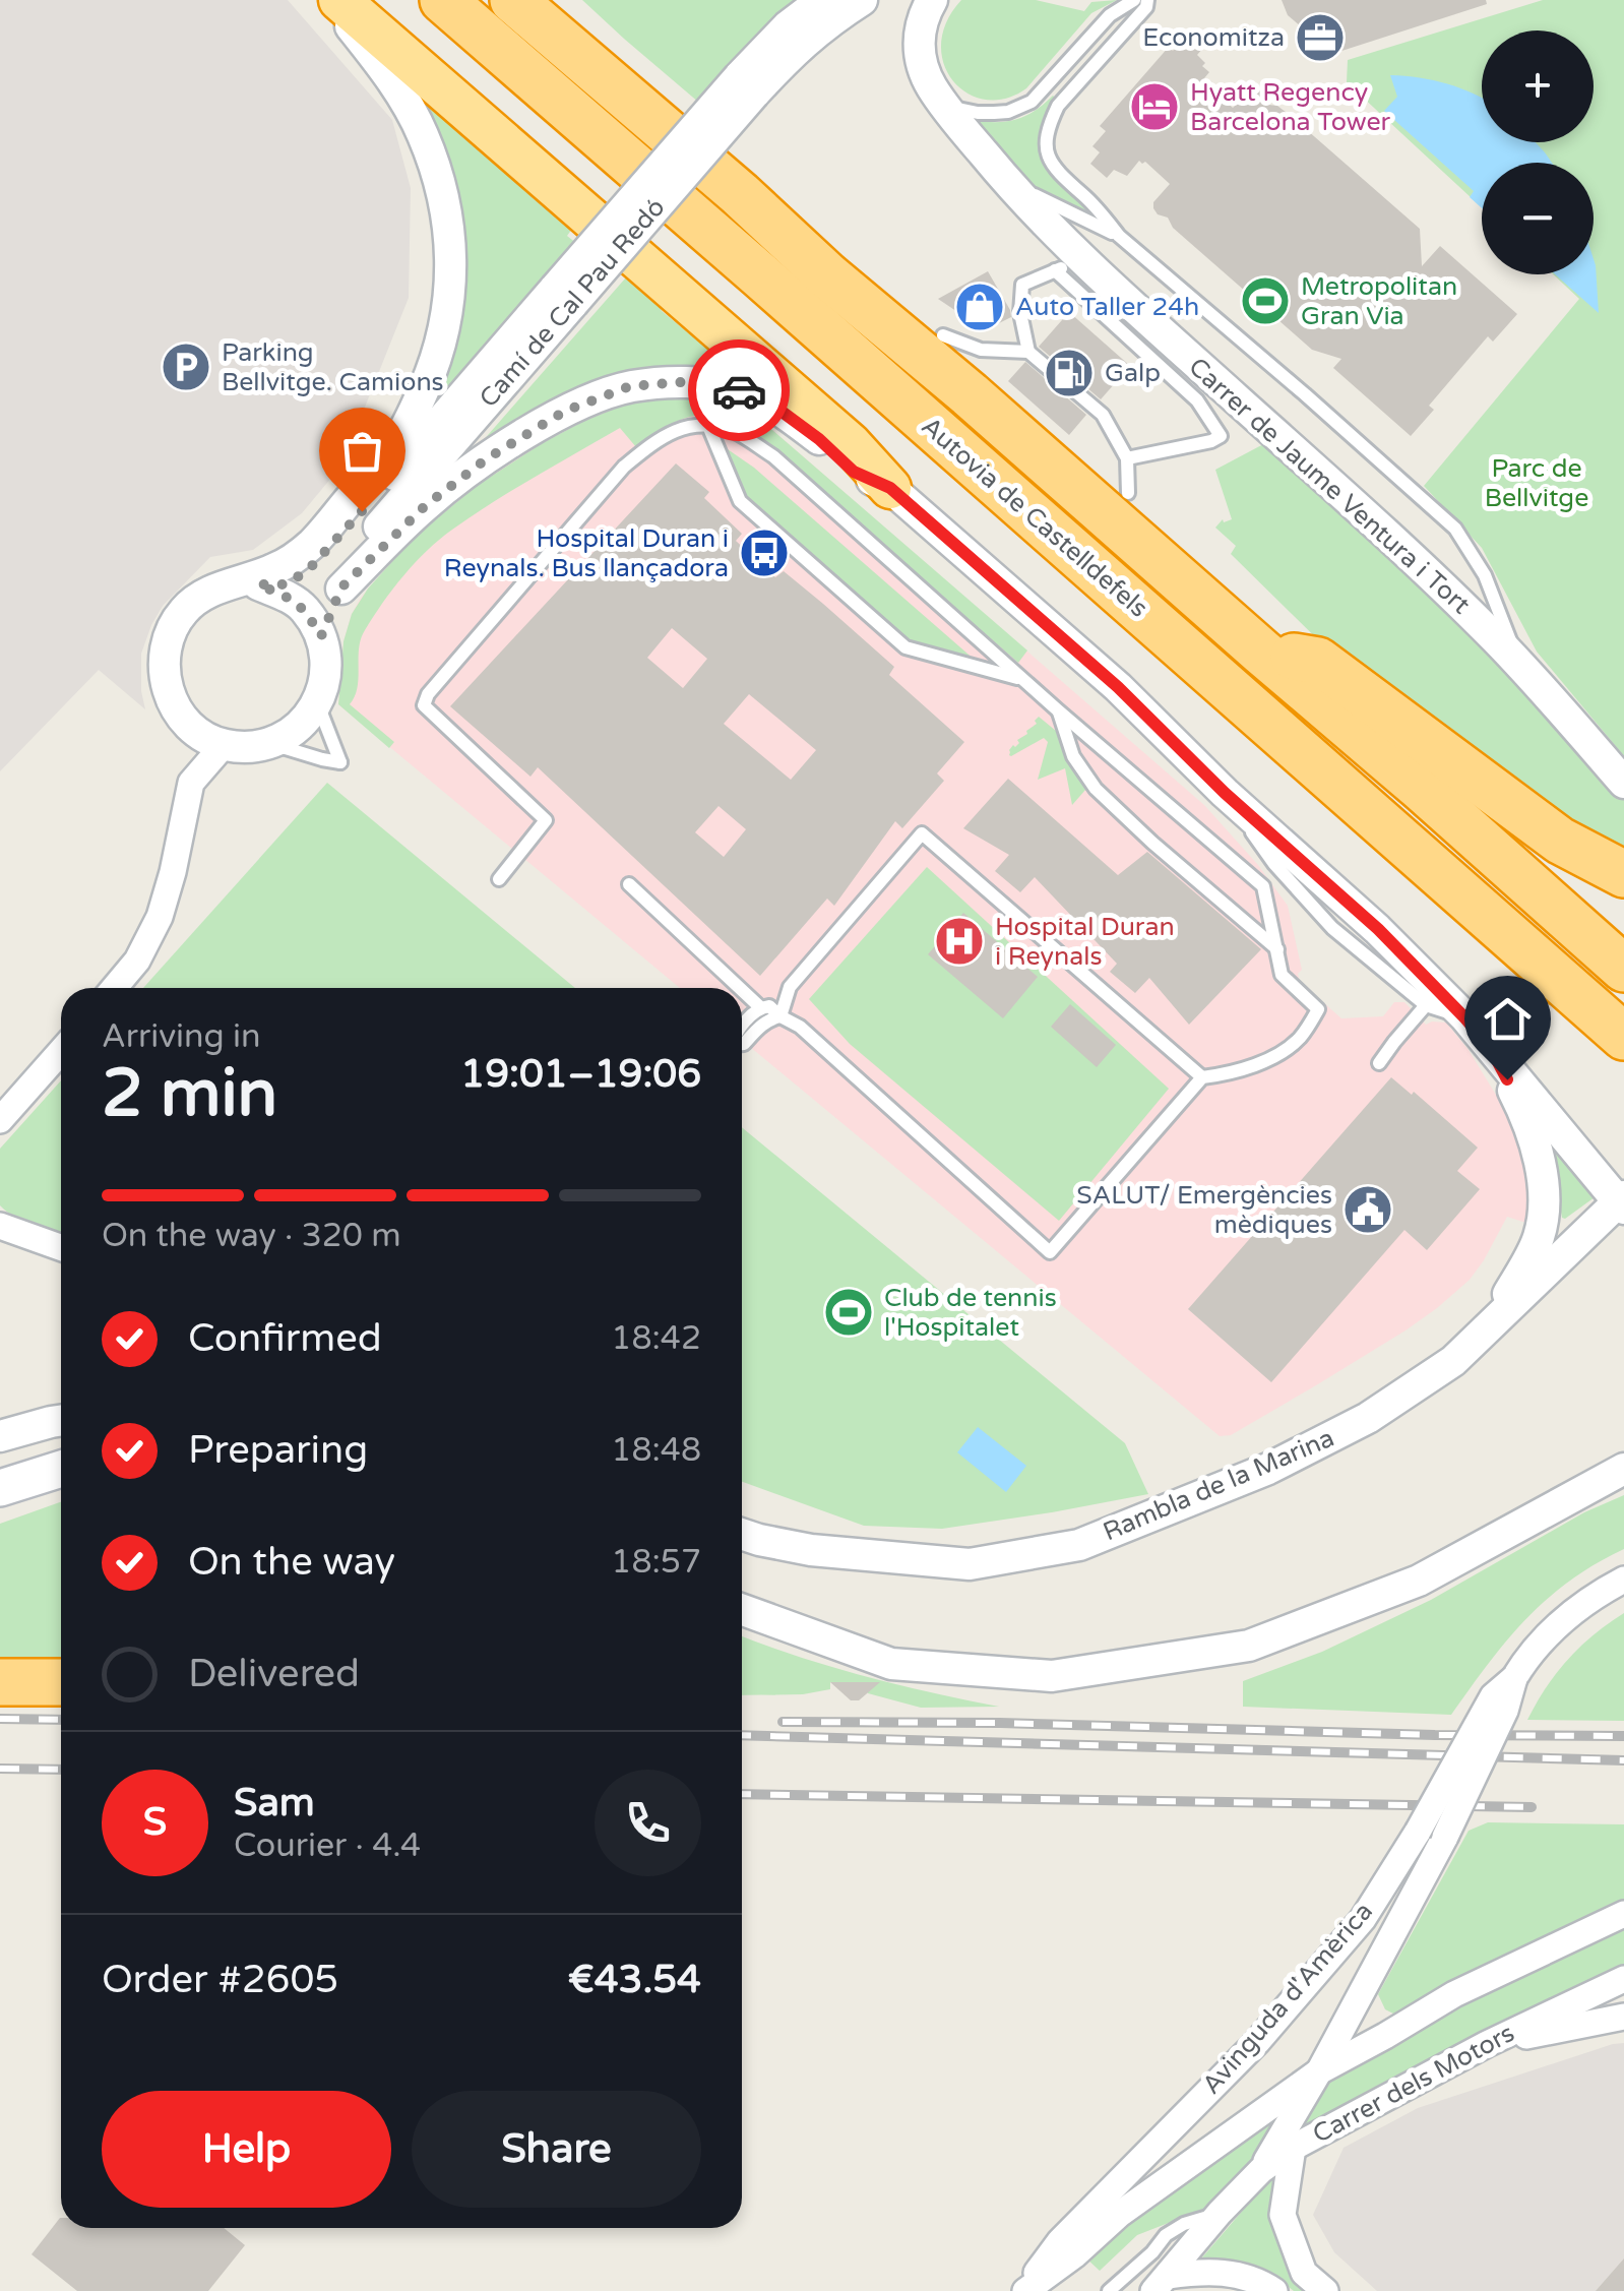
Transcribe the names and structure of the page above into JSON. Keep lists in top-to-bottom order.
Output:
{
  "streets": {
    "highway": ["Autovia de Castelldefels"],
    "street": [
      "Camí de Cal Pau Redó",
      "Carrer de Jaume Ventura i Tort",
      "Rambla de la Marina",
      "Avinguda d'Amèrica",
      "Carrer dels Motors"
    ]
  },
  "crossings": [
    ["Avinguda d'Amèrica", "Carrer dels Motors"]
  ],
  "parks": ["Parc de Bellvitge"],
  "places": {
    "office": ["Economitza"],
    "hotel": ["Hyatt Regency Barcelona Tower"],
    "sports": ["Metropolitan Gran Via", "Club de tennis l'Hospitalet"],
    "shop": ["Auto Taller 24h"],
    "parking": ["Parking Bellvitge. Camions"],
    "fuel station": ["Galp"],
    "bus stop": ["Hospital Duran i Reynals. Bus llançadora"],
    "hospital": ["Hospital Duran i Reynals"],
    "public building": ["SALUT/ Emergències mèdiques"]
  },
  "page": {
    "map_buttons": ["+", "−"],
    "heading": ["2 min", "Arriving in", "19:01–19:06"],
    "panel": [
      "Sam",
      "Courier · 4.4",
      "Order #2605",
      "€43.54"
    ],
    "bar": "On the way · 320 m",
    "list": [
      ["Confirmed", "18:42"],
      ["Preparing", "18:48"],
      ["On the way", "18:57"],
      "Delivered"
    ],
    "round": "S",
    "buttons": ["Help", "Share"]
  }
}
